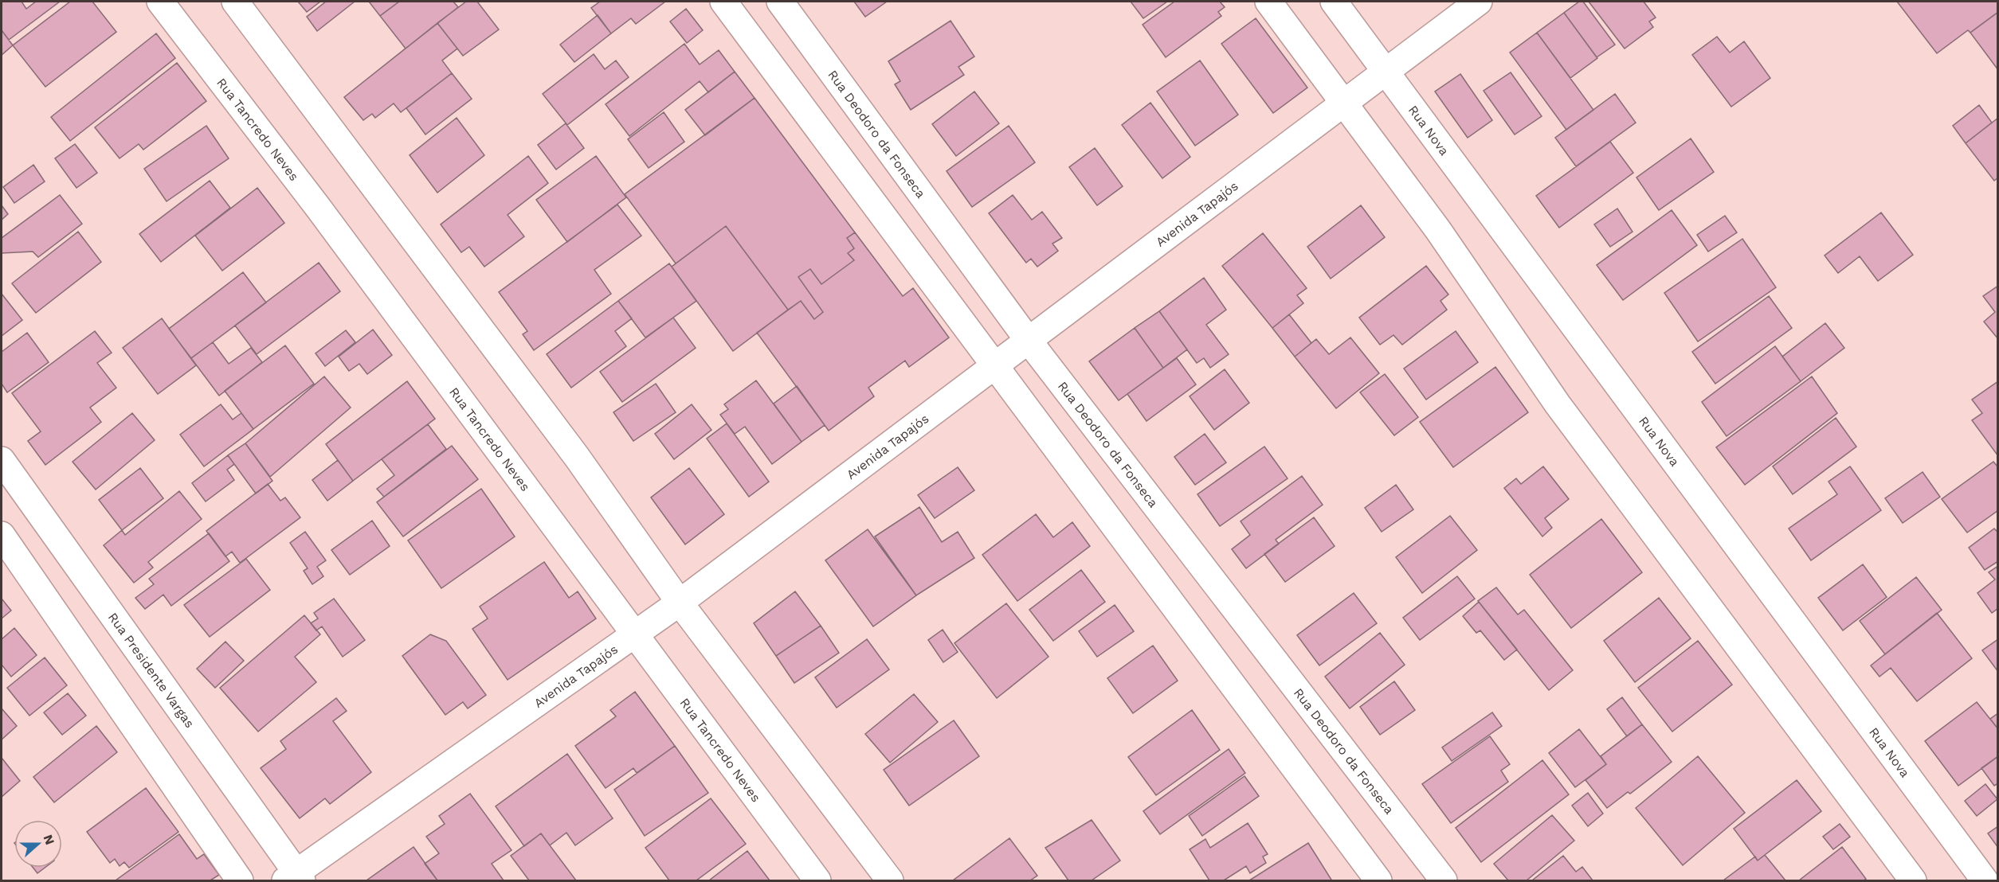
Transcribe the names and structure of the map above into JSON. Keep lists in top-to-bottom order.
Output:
{
  "streets": {
    "street": [
      "Rua Tancredo Neves",
      "Rua Nova",
      "Rua Deodoro da Fonseca",
      "Avenida Tapajós",
      "Rua Presidente Vargas"
    ]
  },
  "crossings": [
    ["Rua Tancredo Neves", "Avenida Tapajós"],
    ["Rua Nova", "Avenida Tapajós"],
    ["Rua Deodoro da Fonseca", "Avenida Tapajós"],
    ["Avenida Tapajós", "Rua Presidente Vargas"]
  ],
  "north": "right"
}
